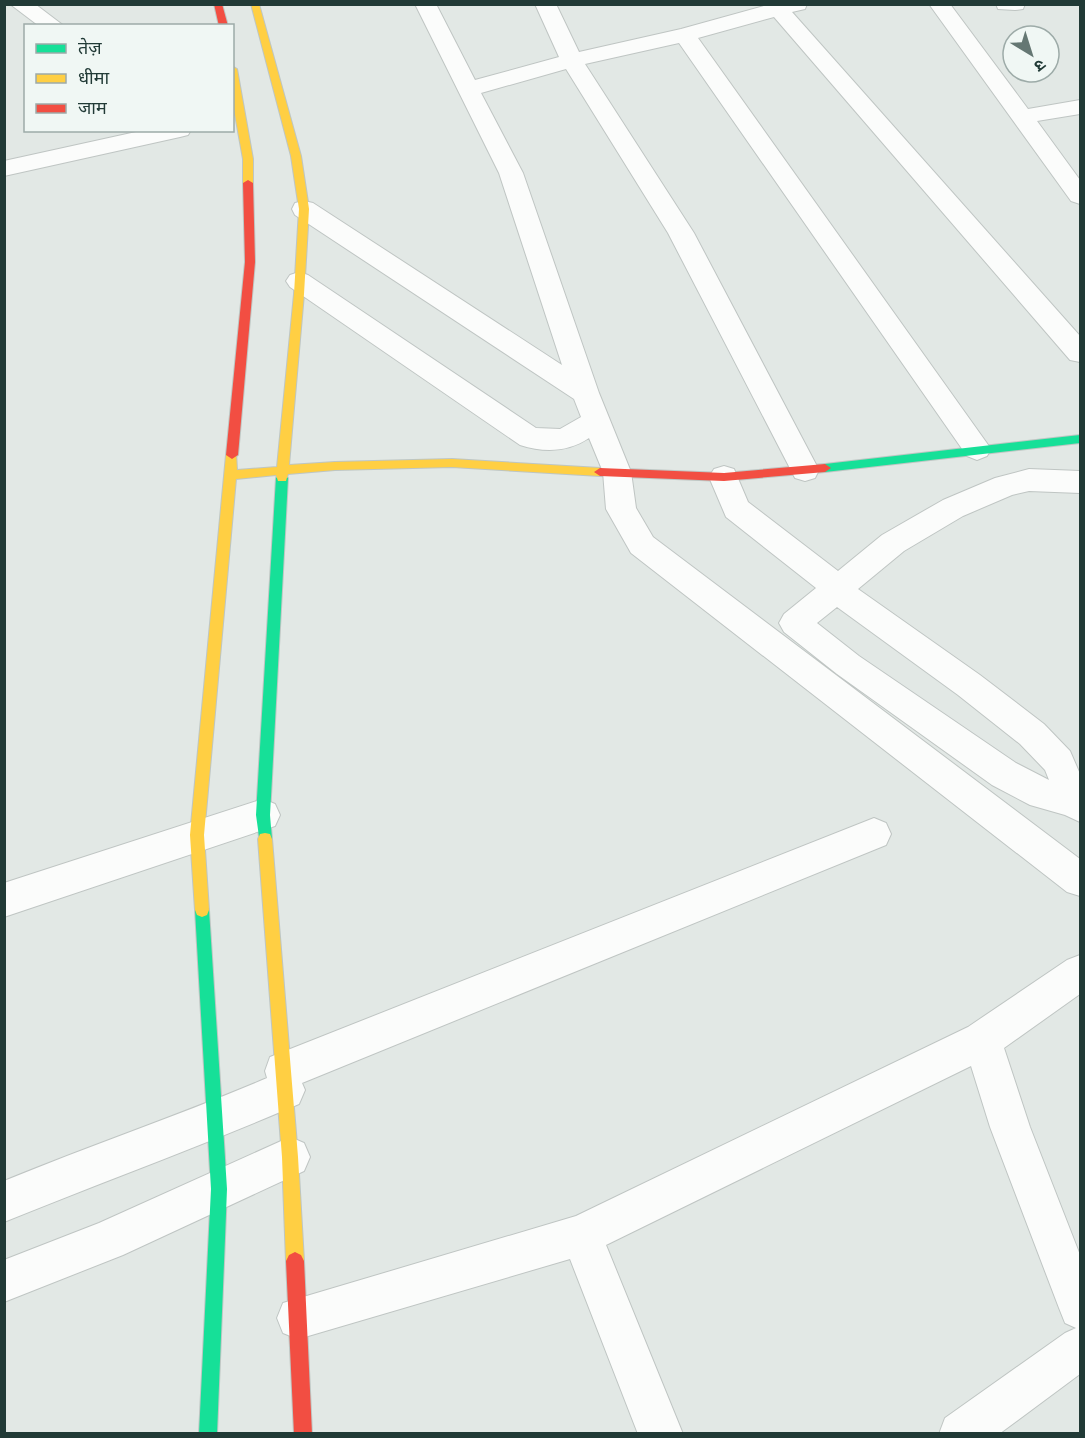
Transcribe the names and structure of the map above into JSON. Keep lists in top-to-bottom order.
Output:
{
  "legend": ["तेज़", "धीमा", "जाम"],
  "north": "bottom right"
}
